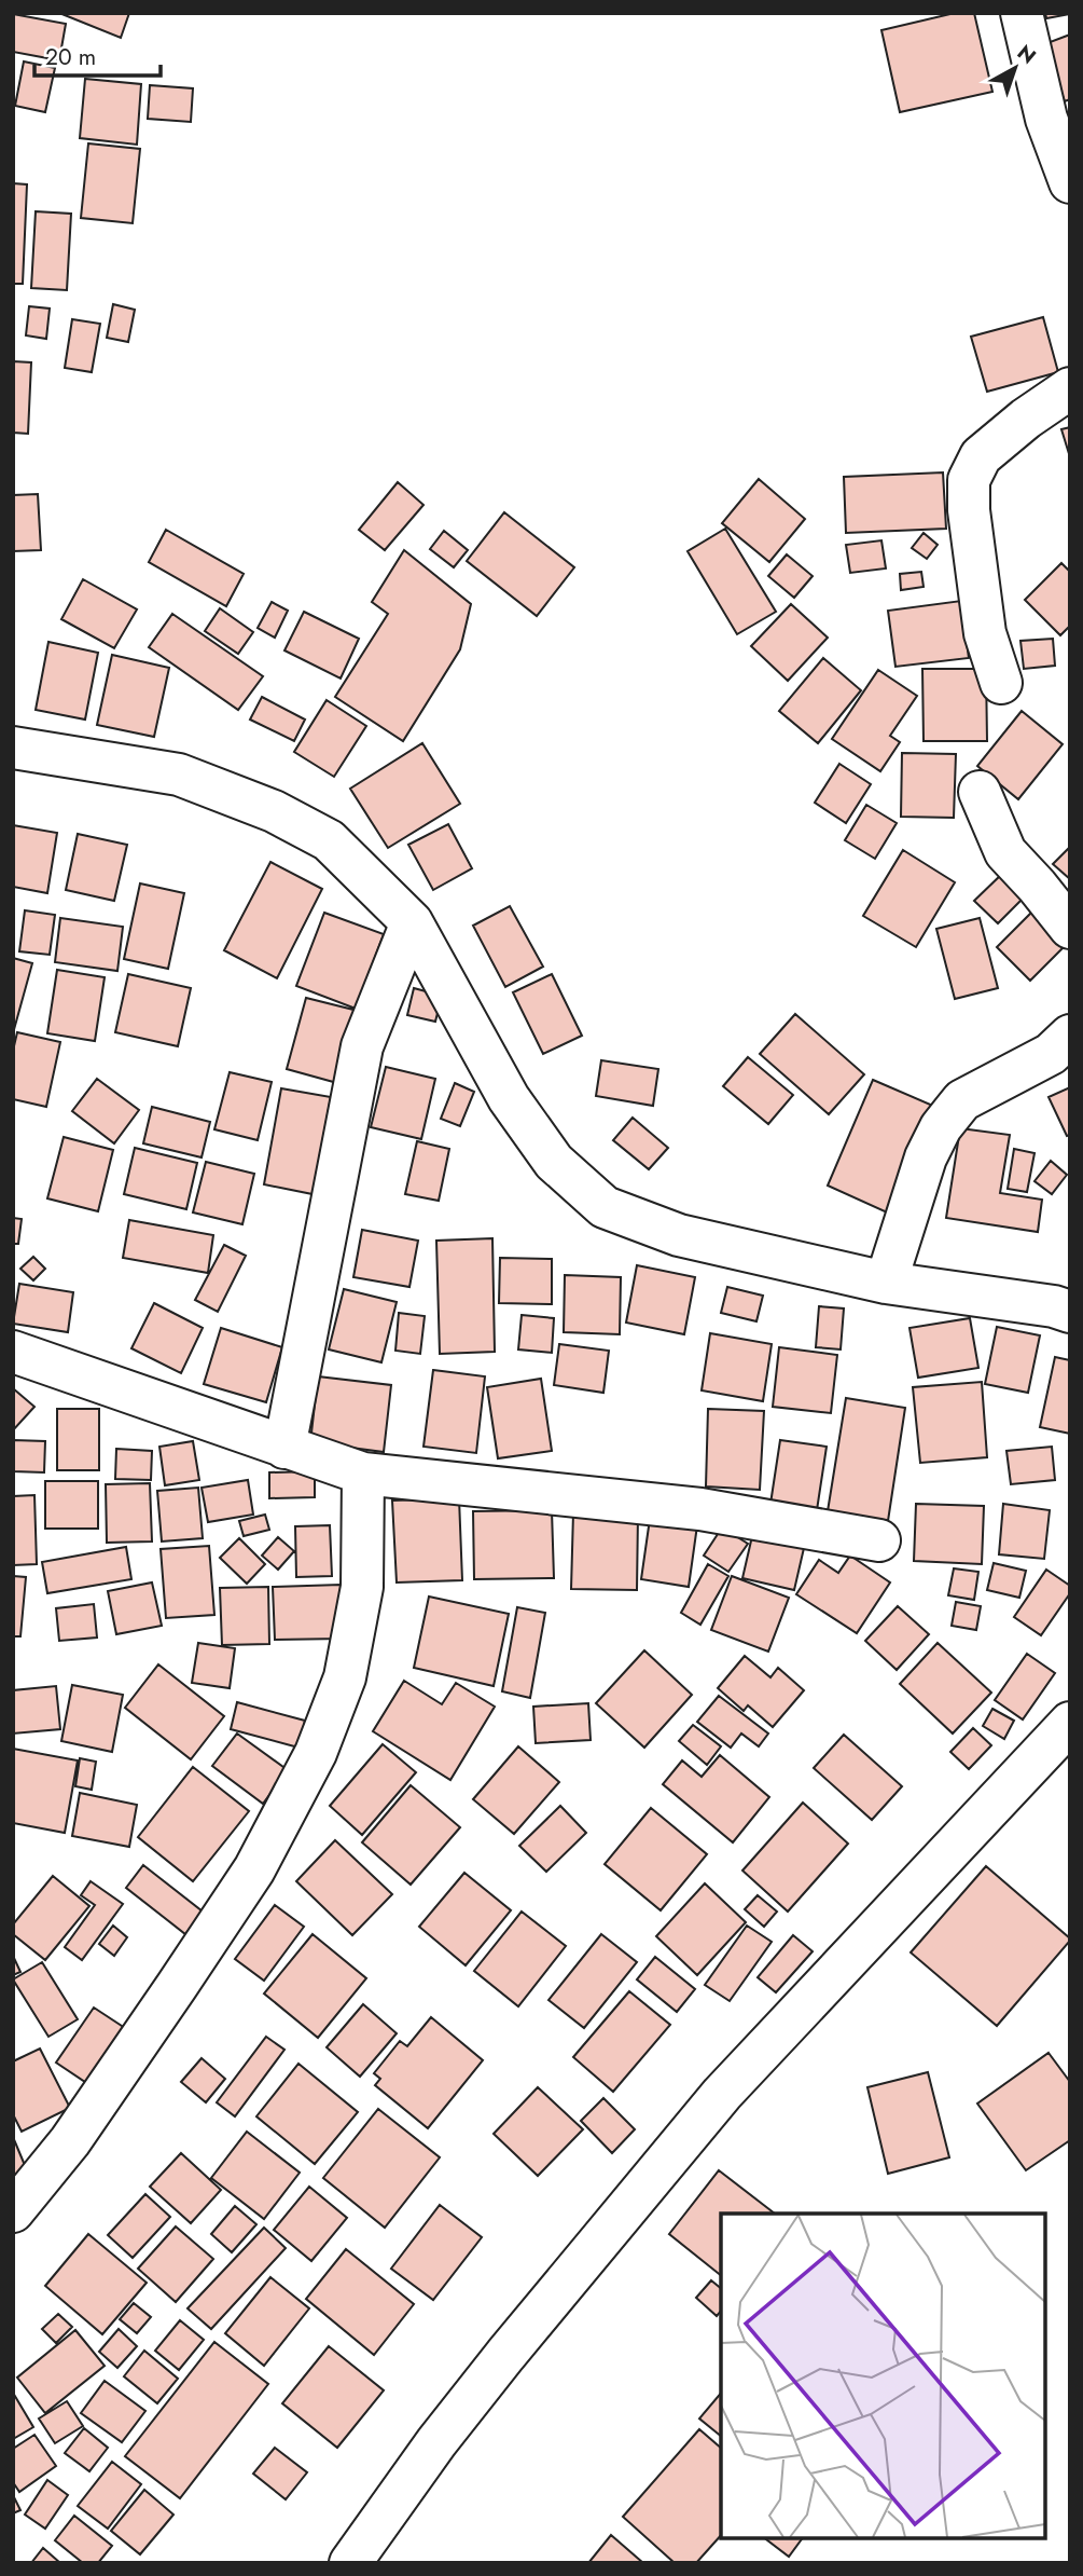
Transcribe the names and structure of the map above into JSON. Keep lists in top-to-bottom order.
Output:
{
  "scale_bar": "20 m",
  "north": "top right"
}
